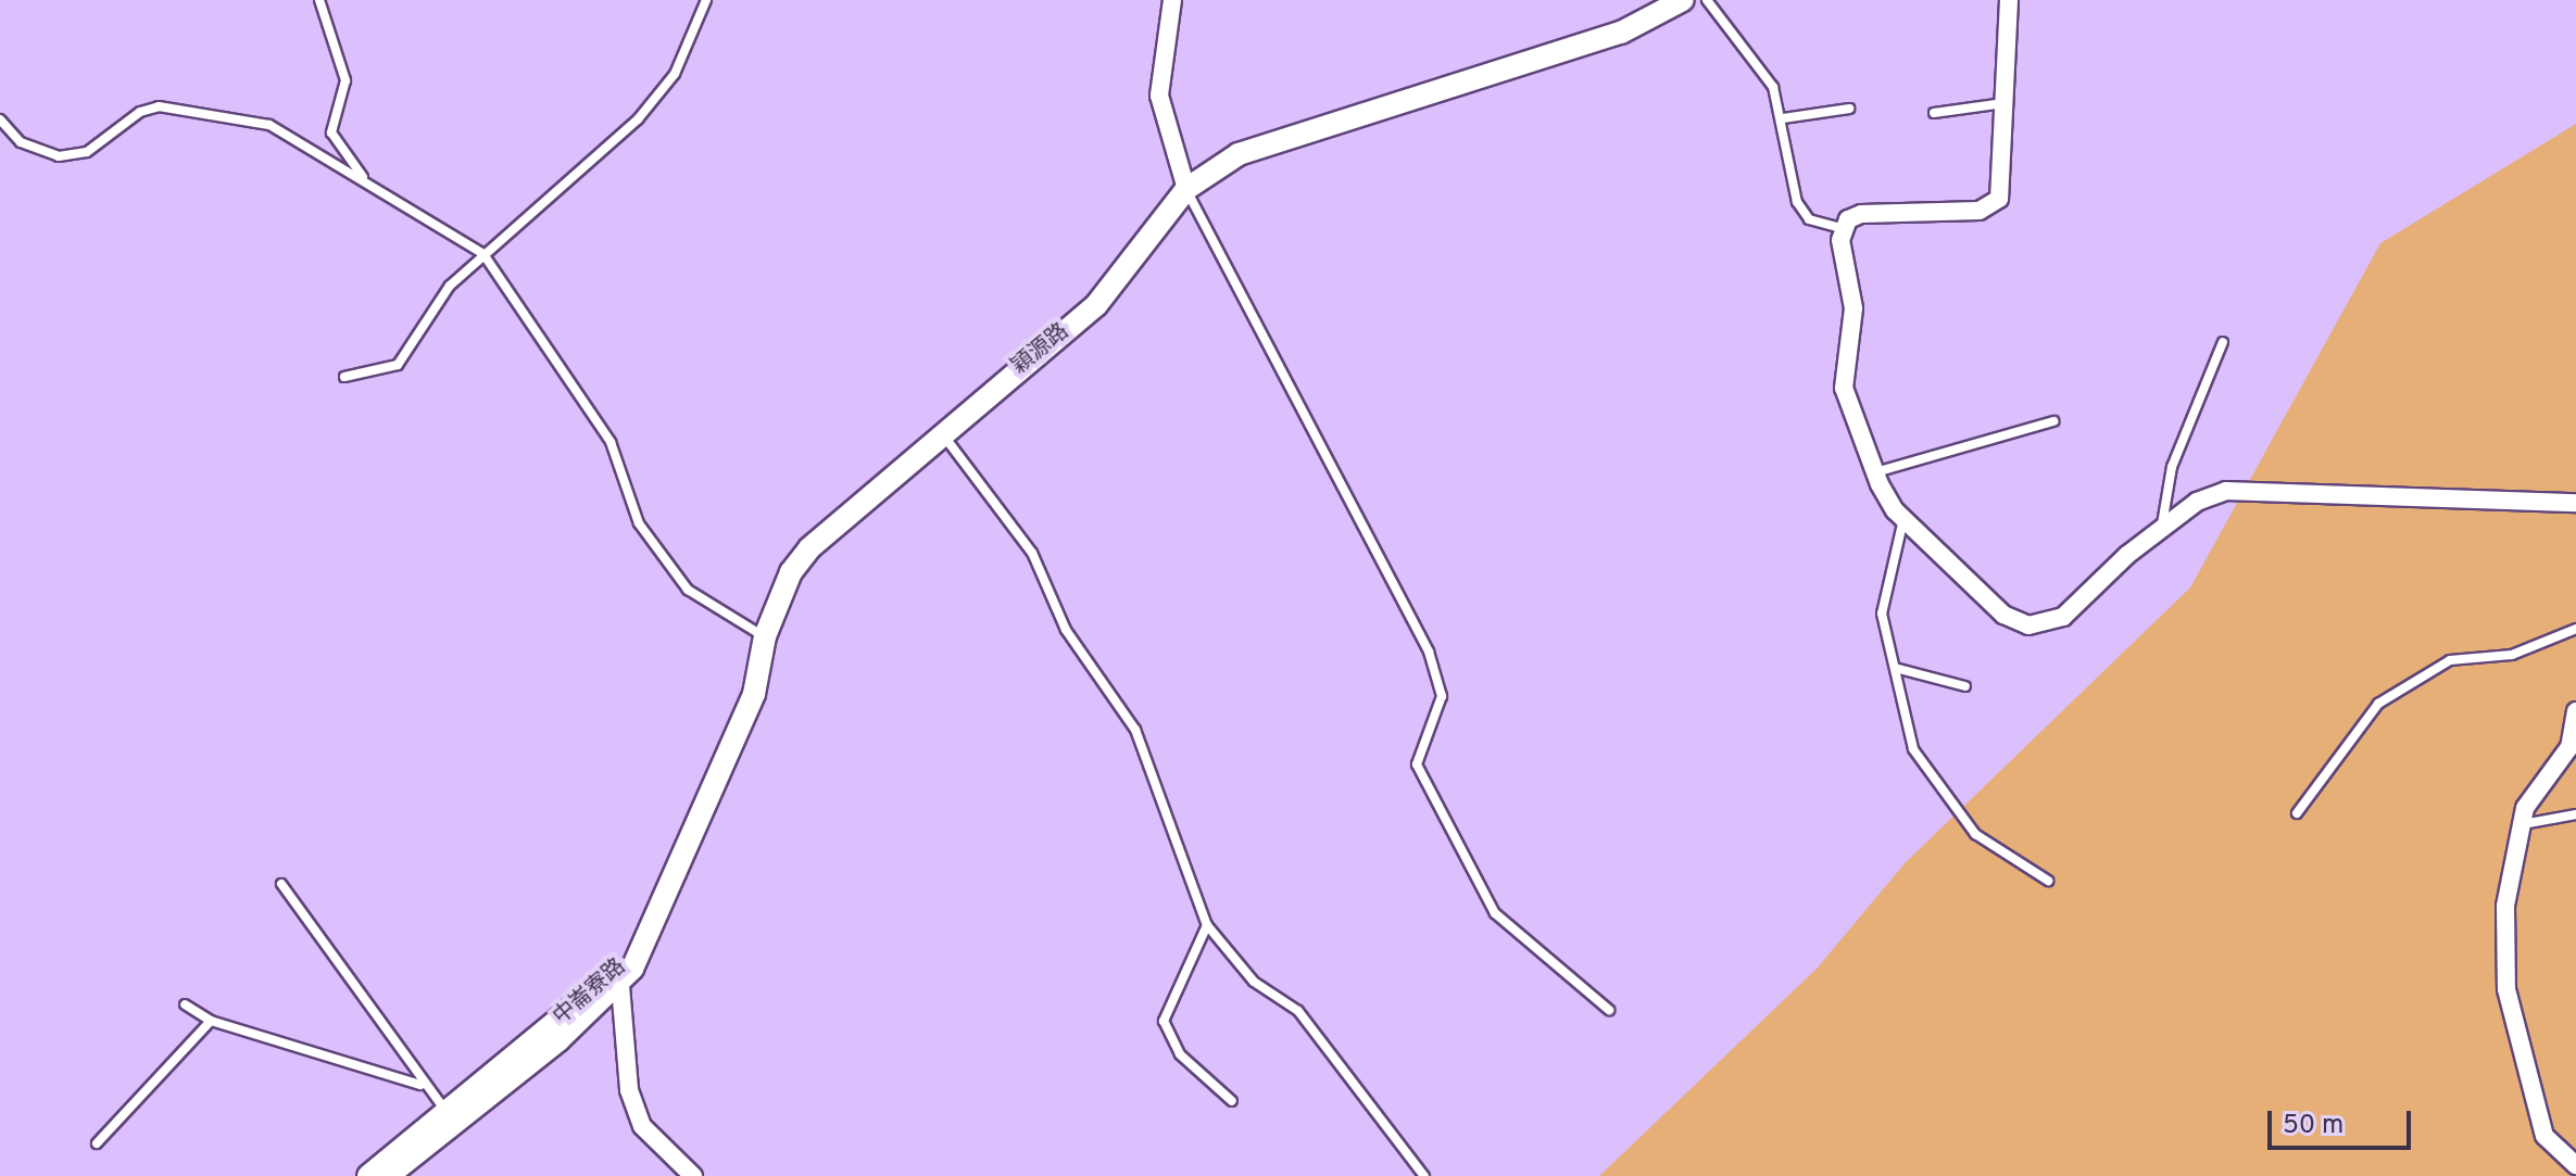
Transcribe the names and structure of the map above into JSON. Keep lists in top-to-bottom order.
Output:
{
  "streets": {
    "street": ["穎源路", "中崙寮路"]
  },
  "crossings": [
    ["穎源路", "中崙寮路"]
  ],
  "scale_bar": "50 m"
}
